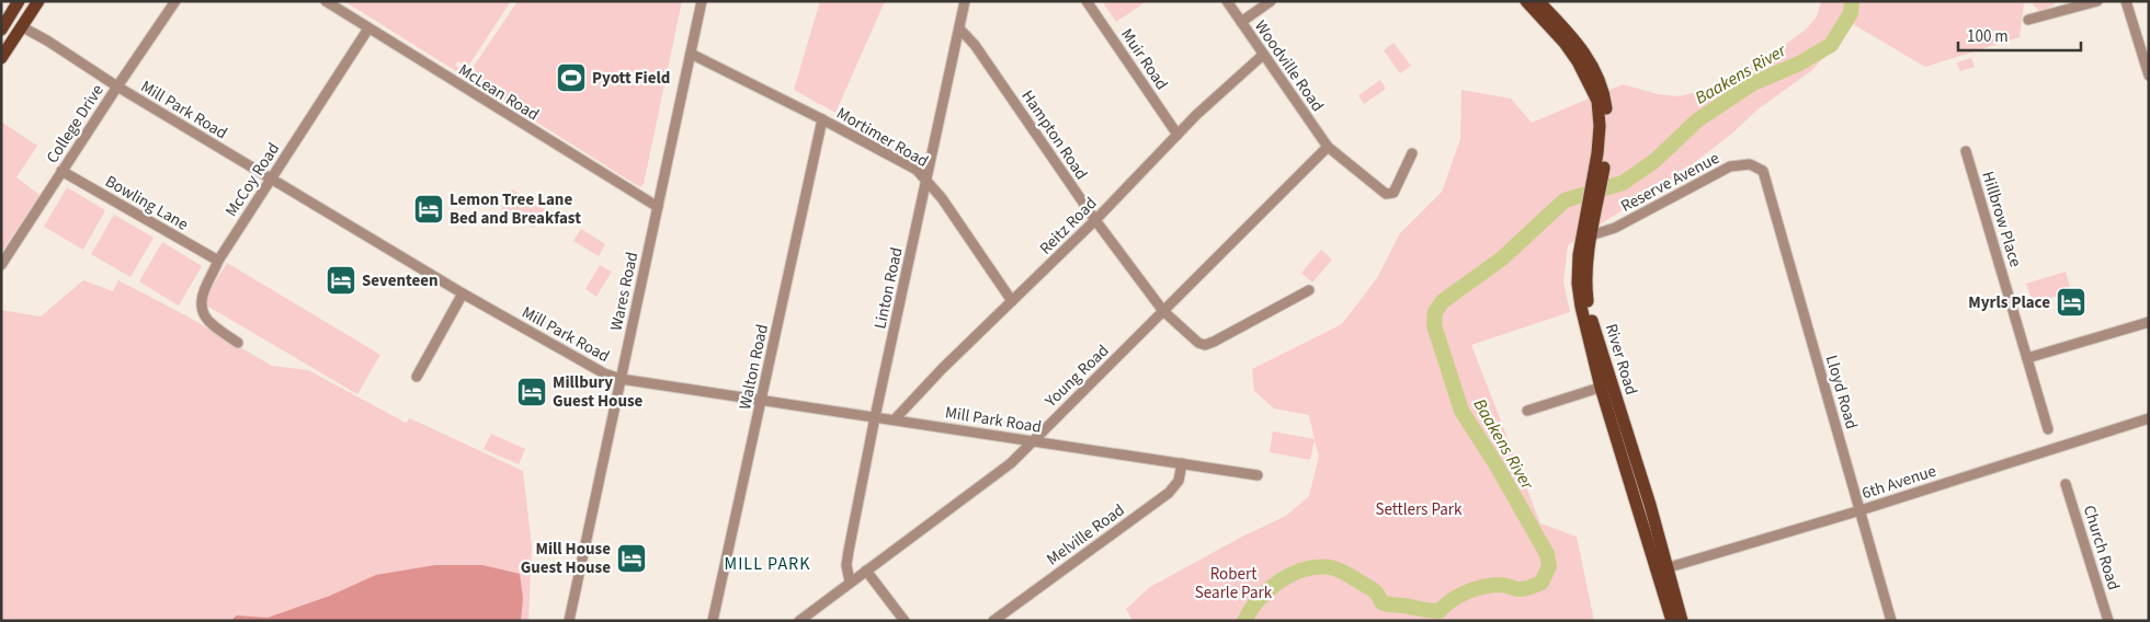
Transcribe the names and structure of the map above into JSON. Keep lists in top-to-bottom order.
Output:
{
  "streets": {
    "main road": ["River Road"],
    "street": [
      "Muir Road",
      "Woodville Road",
      "McLean Road",
      "Mill Park Road",
      "College Drive",
      "Hampton Road",
      "Mortimer Road",
      "McCoy Road",
      "Reserve Avenue",
      "Bowling Lane",
      "Hillbrow Place",
      "Reitz Road",
      "Linton Road",
      "Wares Road",
      "Walton Road",
      "Young Road",
      "Lloyd Road",
      "6th Avenue",
      "Melville Road",
      "Church Road"
    ]
  },
  "crossings": [
    ["Muir Road", "Reitz Road"],
    ["Woodville Road", "Reitz Road"],
    ["Woodville Road", "Young Road"],
    ["McLean Road", "McCoy Road"],
    ["McLean Road", "Wares Road"],
    ["Mill Park Road", "College Drive"],
    ["Mill Park Road", "McCoy Road"],
    ["Mill Park Road", "Reitz Road"],
    ["Mill Park Road", "Linton Road"],
    ["Mill Park Road", "Wares Road"],
    ["Mill Park Road", "Walton Road"],
    ["Mill Park Road", "Young Road"],
    ["Mill Park Road", "Melville Road"],
    ["College Drive", "Bowling Lane"],
    ["Hampton Road", "Reitz Road"],
    ["Hampton Road", "Linton Road"],
    ["Hampton Road", "Young Road"],
    ["Mortimer Road", "Reitz Road"],
    ["Mortimer Road", "Linton Road"],
    ["Mortimer Road", "Wares Road"],
    ["Mortimer Road", "Walton Road"],
    ["McCoy Road", "Bowling Lane"],
    ["Reserve Avenue", "River Road"],
    ["Reserve Avenue", "Lloyd Road"],
    ["Linton Road", "Young Road"],
    ["River Road", "6th Avenue"],
    ["Lloyd Road", "6th Avenue"]
  ],
  "districts": ["MILL PARK"],
  "water": ["Baakens River"],
  "parks": ["Settlers Park", "Robert Searle Park"],
  "places": {
    "sports": ["Pyott Field"],
    "hotel": [
      "Lemon Tree Lane Bed and Breakfast",
      "Seventeen",
      "Myrls Place",
      "Millbury Guest House",
      "Mill House Guest House"
    ]
  },
  "scale_bar": "100 m"
}
